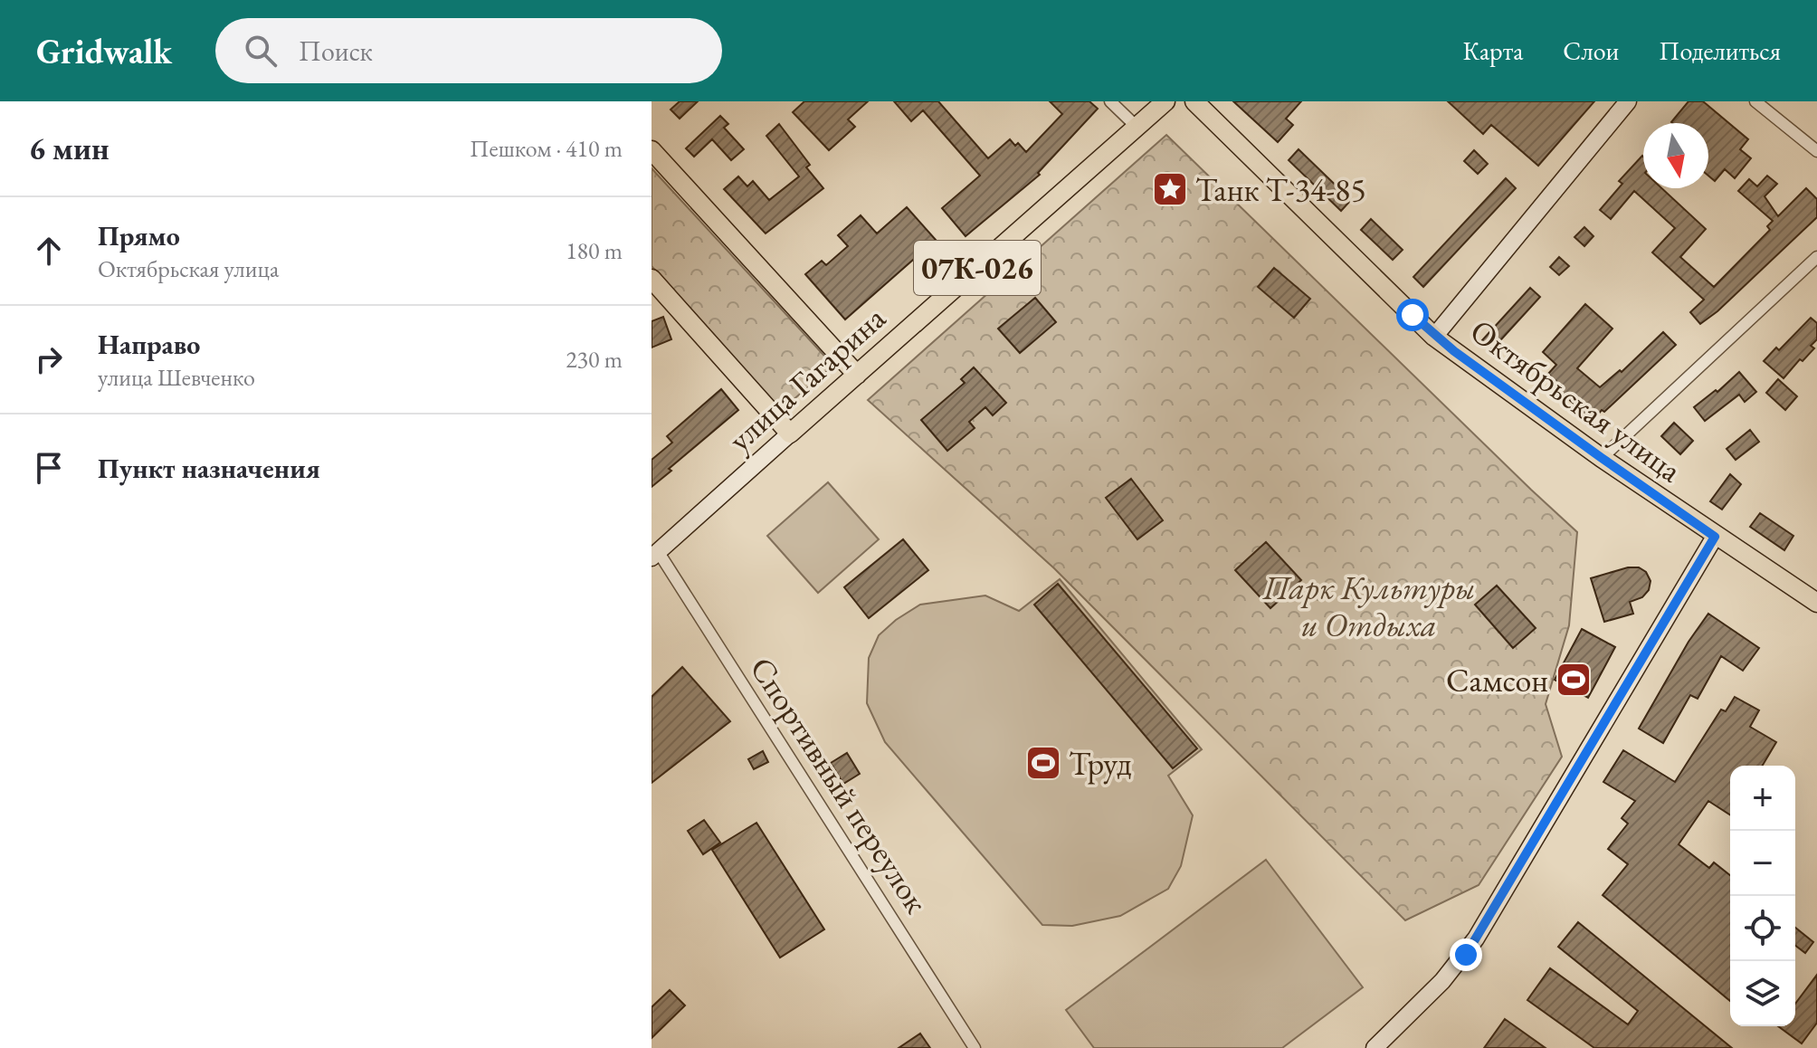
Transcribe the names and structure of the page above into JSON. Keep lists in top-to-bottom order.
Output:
{
  "streets": {
    "main road": ["07К-026", "улица Гагарина", "Октябрьская улица"],
    "street": ["Спортивный переулок"]
  },
  "crossings": [
    ["улица Гагарина", "Спортивный переулок"]
  ],
  "parks": ["Парк Культуры и Отдыха"],
  "places": {
    "place": ["Танк Т-34-85"],
    "sports": ["Самсон", "Труд"]
  },
  "north": "bottom",
  "page": {
    "header": "Gridwalk",
    "search": "Поиск",
    "nav": ["Карта", "Слои", "Поделиться"],
    "heading": ["6 мин", "Пешком · 410 m"],
    "list": [
      ["Прямо", "Октябрьская улица", "180 m"],
      ["Направо", "улица Шевченко", "230 m"],
      "Пункт назначения"
    ],
    "map_buttons": ["+", "−"]
  }
}
